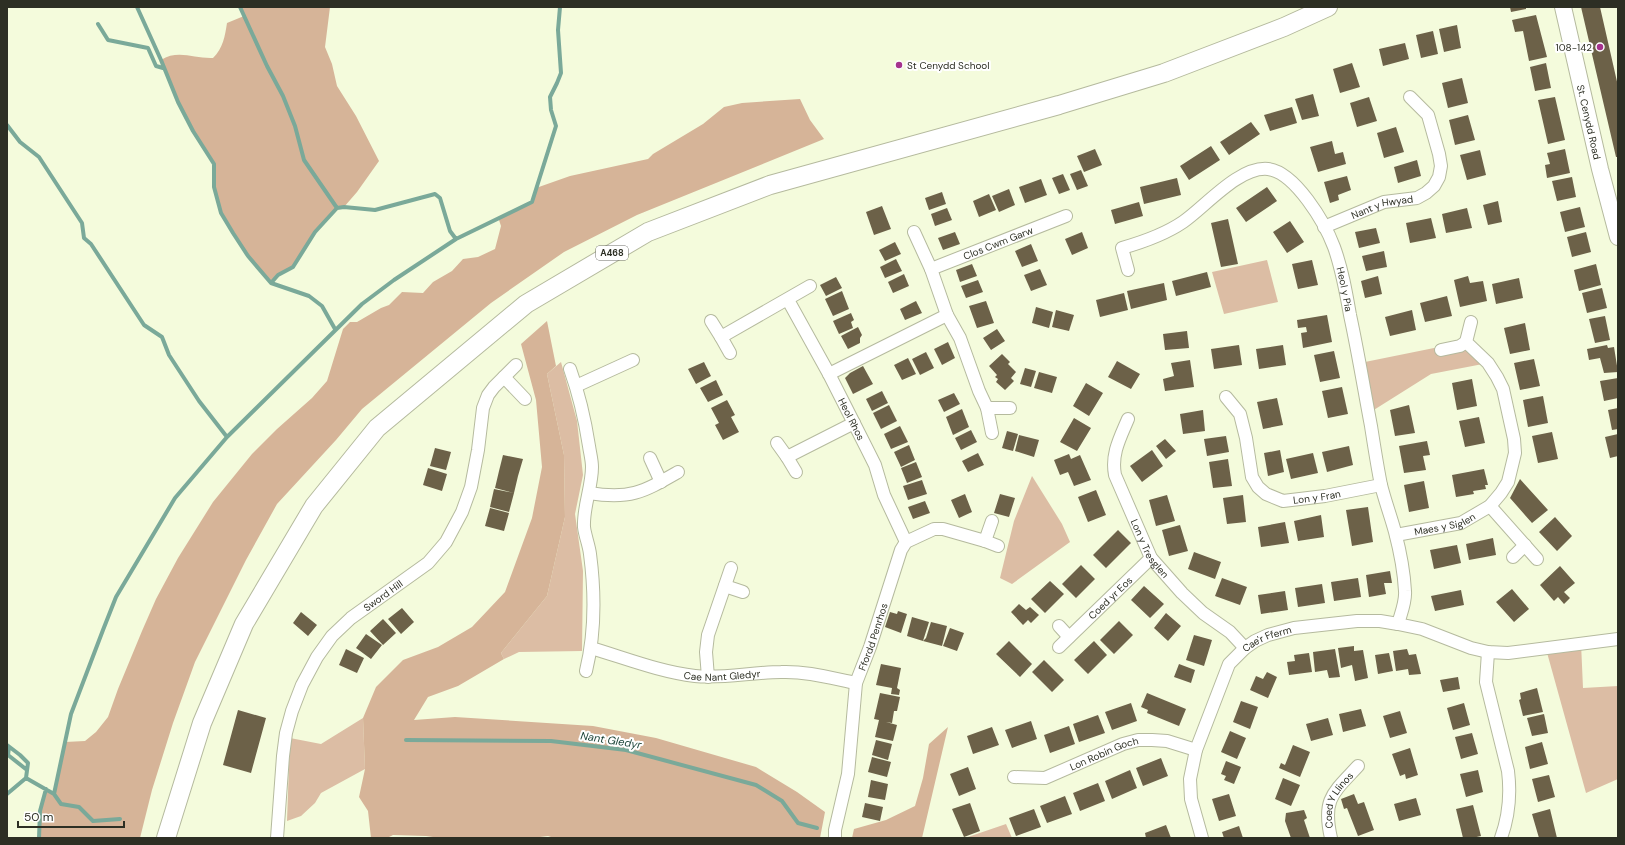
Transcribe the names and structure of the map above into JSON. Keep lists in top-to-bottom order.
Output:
{
  "streets": {
    "main road": ["St. Cenydd Road", "A468"],
    "street": [
      "Nant y Hwyad",
      "Clos Cwm Garw",
      "Heol y Pia",
      "Heol Rhos",
      "Lon y Fran",
      "Maes y Siglen",
      "Lon y Tresglen",
      "Sword Hill",
      "Coed yr Eos",
      "Ffordd Penrhos",
      "Cae'r Fferm",
      "Cae Nant Gledyr",
      "Lon Robin Goch",
      "Coed Y Llinos"
    ]
  },
  "crossings": [
    ["Nant y Hwyad", "Heol y Pia"],
    ["Heol y Pia", "Lon y Fran"],
    ["Heol y Pia", "Maes y Siglen"],
    ["Heol y Pia", "Cae'r Fferm"],
    ["Heol Rhos", "Ffordd Penrhos"],
    ["Lon y Tresglen", "Coed yr Eos"],
    ["Lon y Tresglen", "Cae'r Fferm"],
    ["Ffordd Penrhos", "Cae Nant Gledyr"],
    ["Cae'r Fferm", "Lon Robin Goch"]
  ],
  "water": ["Nant Gledyr"],
  "places": ["108-142", "St Cenydd School"],
  "scale_bar": "50 m"
}
